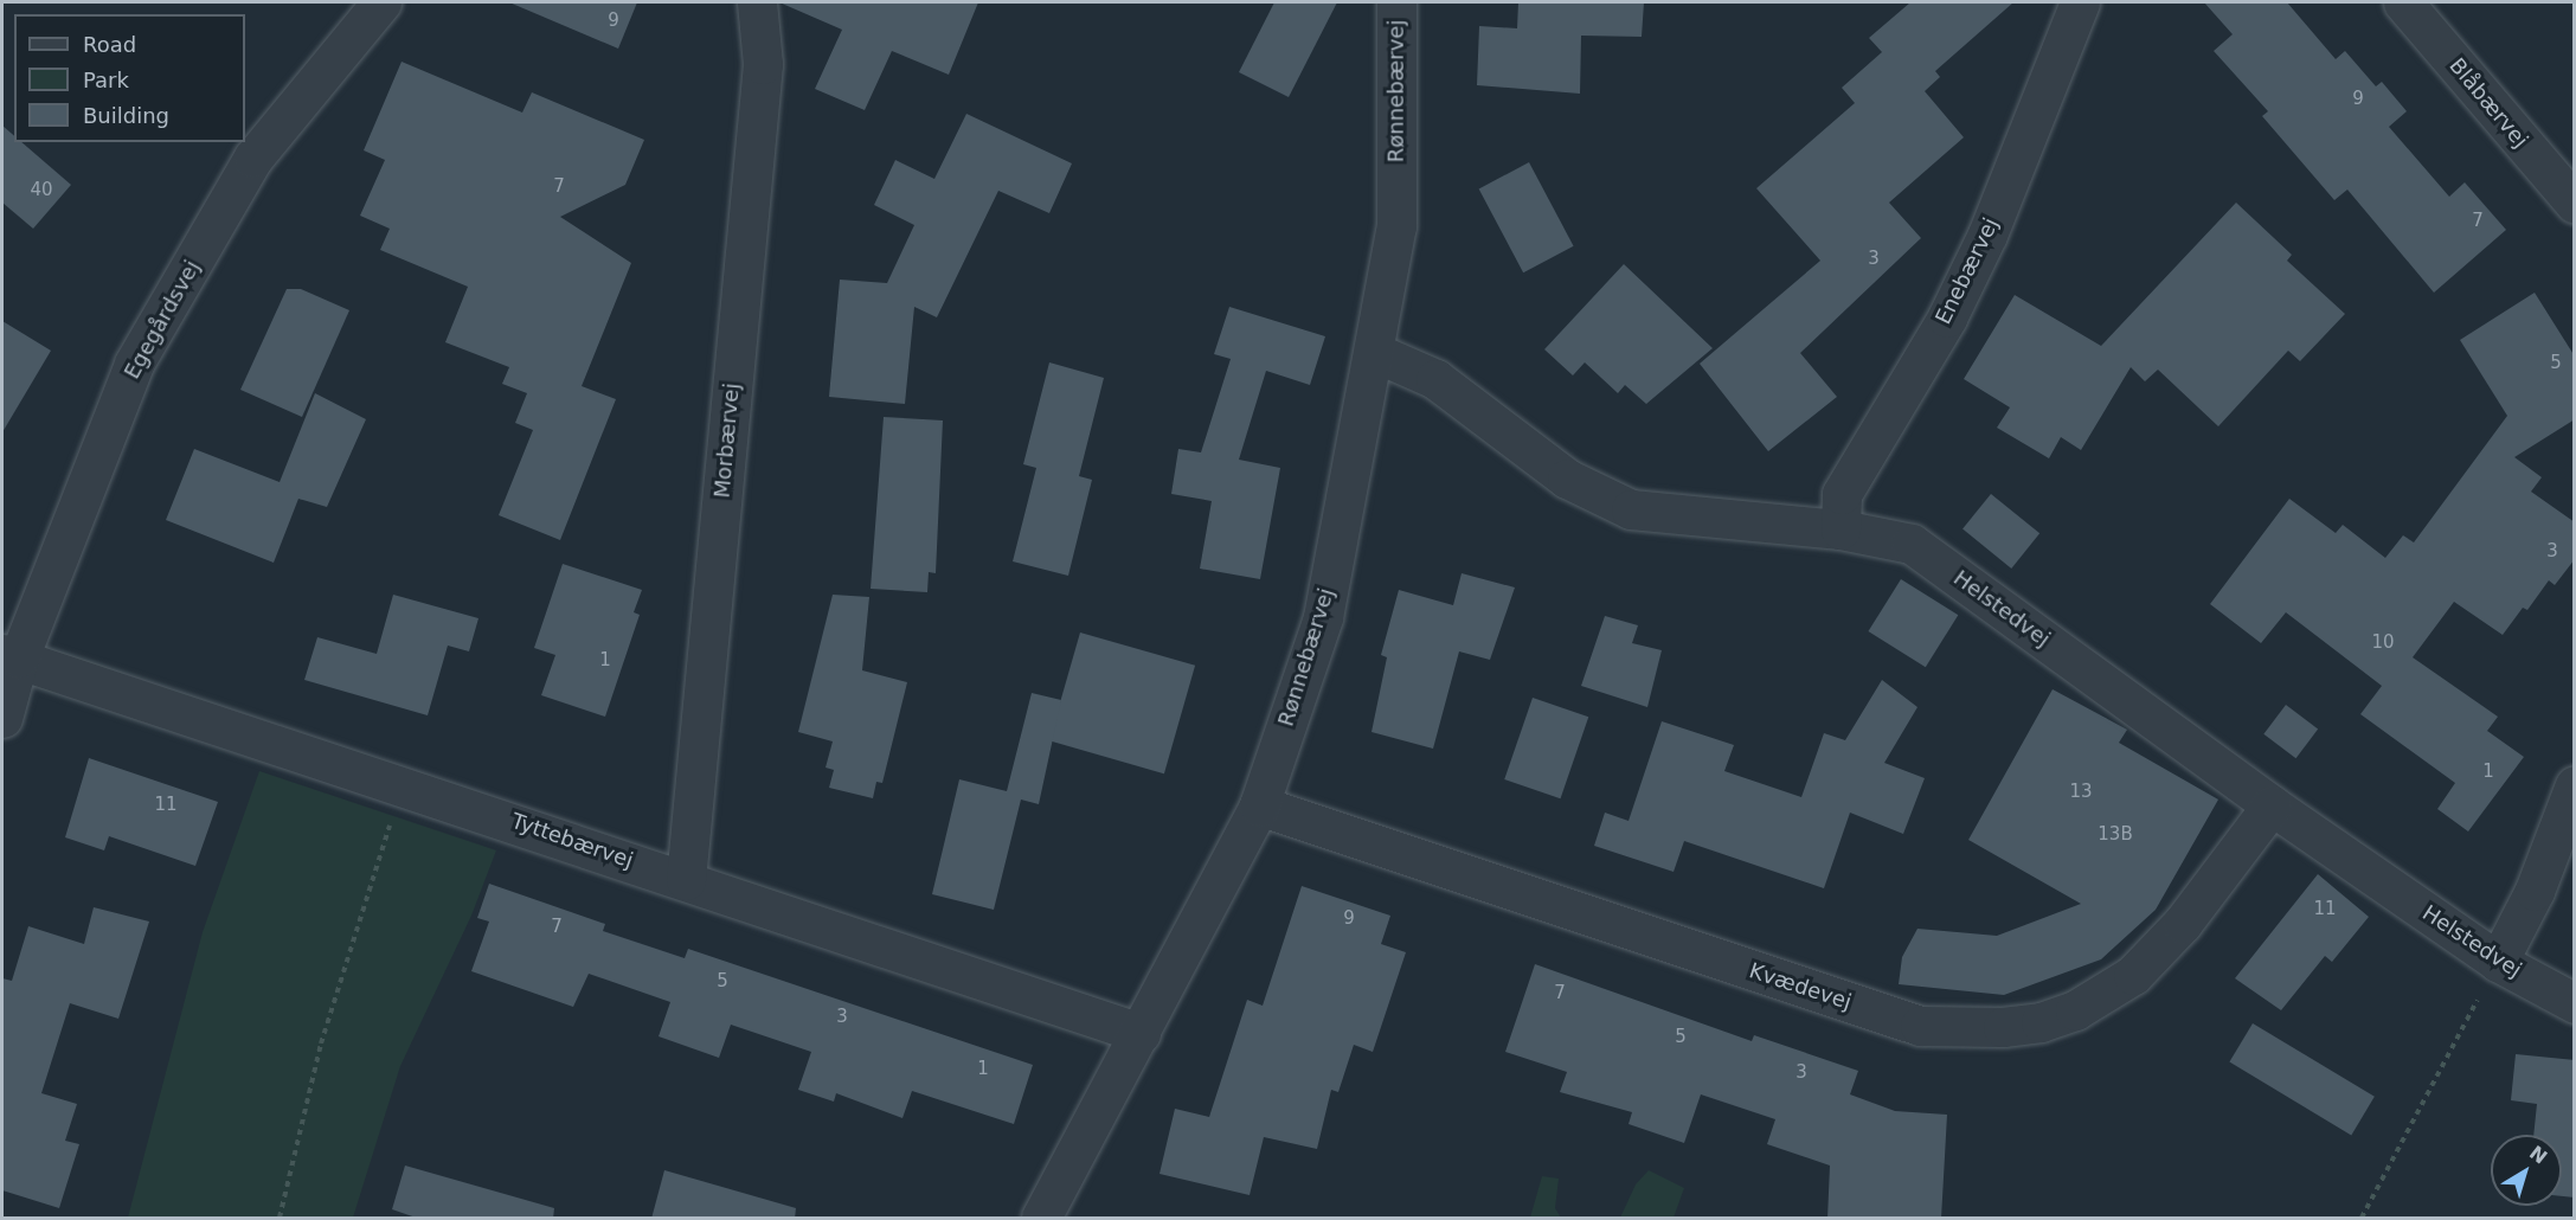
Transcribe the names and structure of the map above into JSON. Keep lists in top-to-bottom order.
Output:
{
  "streets": {
    "street": [
      "Rønnebærvej",
      "Blåbærvej",
      "Enebærvej",
      "Egegårdsvej",
      "Morbærvej",
      "Helstedvej",
      "Tyttebærvej",
      "Kvædevej"
    ]
  },
  "crossings": [
    ["Rønnebærvej", "Helstedvej"],
    ["Rønnebærvej", "Tyttebærvej"],
    ["Rønnebærvej", "Kvædevej"],
    ["Enebærvej", "Helstedvej"],
    ["Egegårdsvej", "Tyttebærvej"],
    ["Morbærvej", "Tyttebærvej"],
    ["Helstedvej", "Kvædevej"]
  ],
  "house_numbers": [
    "9",
    "9",
    "7",
    "40",
    "7",
    "3",
    "5",
    "3",
    "10",
    "1",
    "1",
    "13",
    "11",
    "13B",
    "11",
    "9",
    "7",
    "5",
    "7",
    "3",
    "5",
    "1",
    "3"
  ],
  "legend": ["Road", "Park", "Building"],
  "north": "top right"
}
